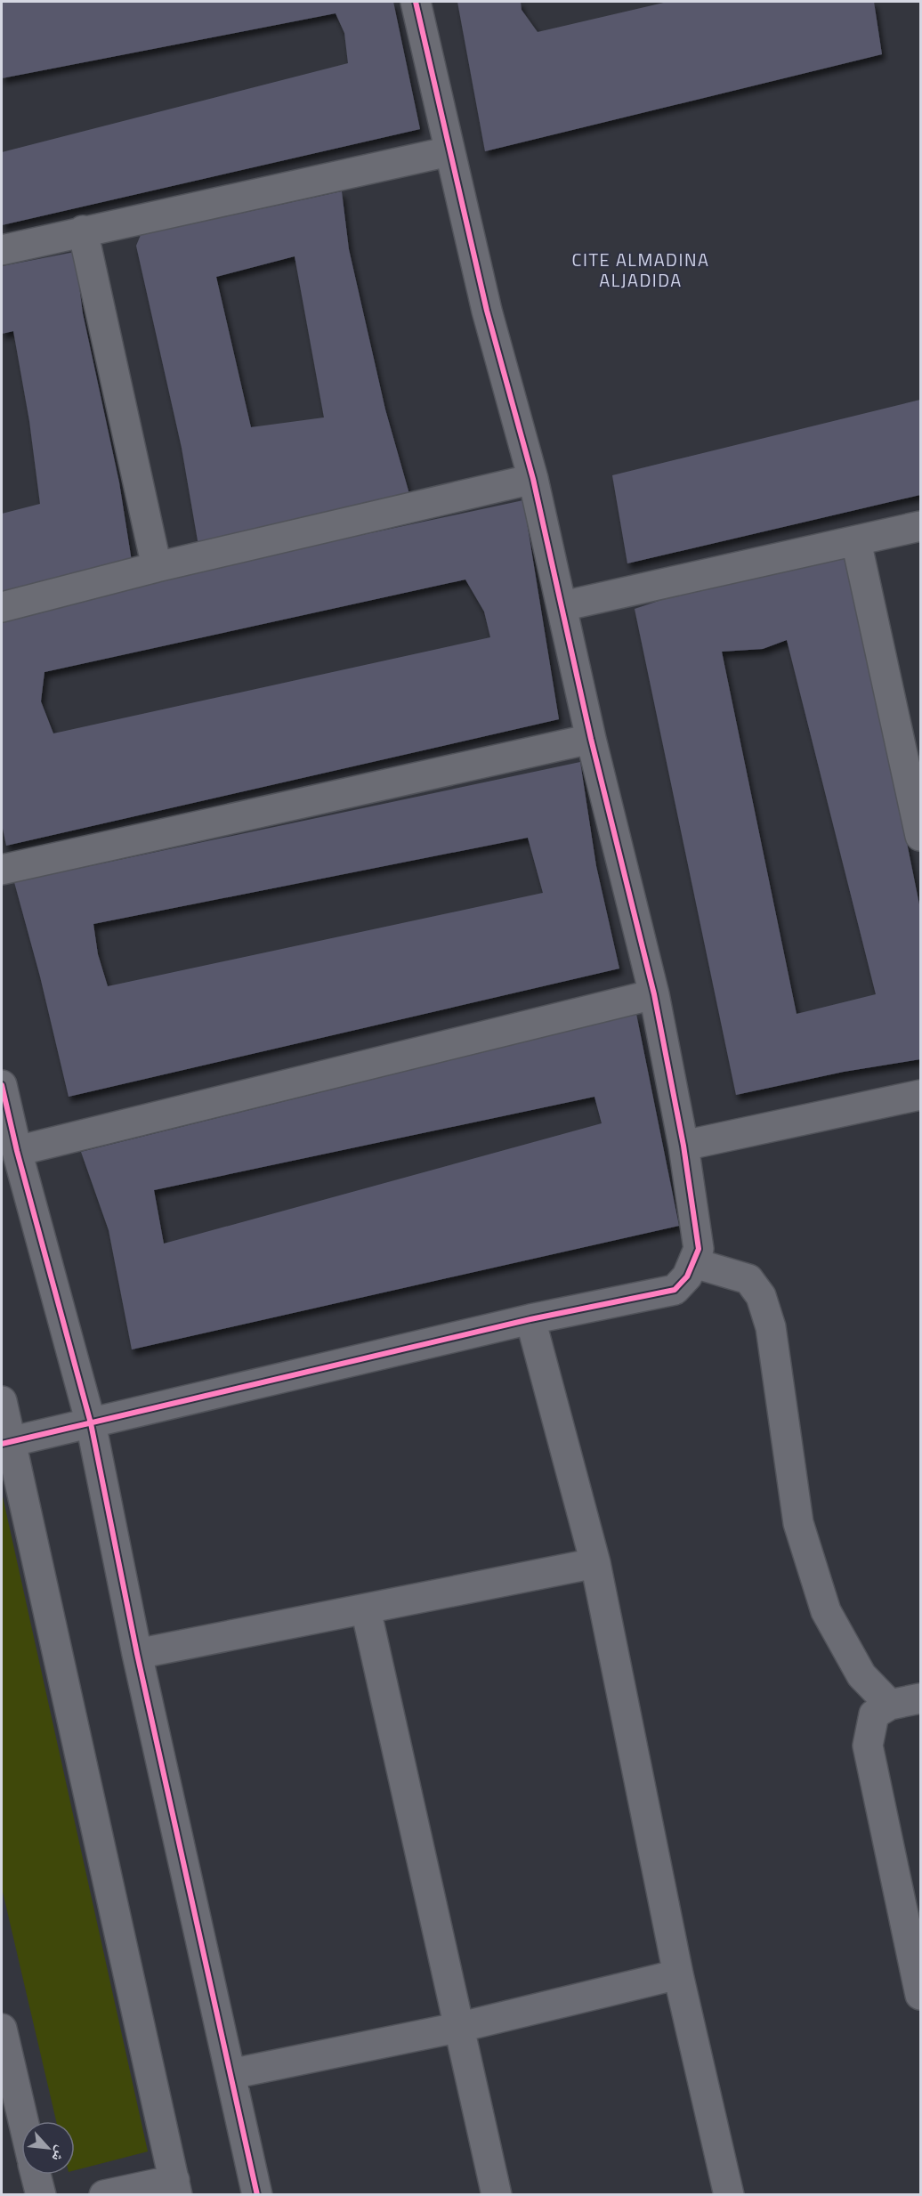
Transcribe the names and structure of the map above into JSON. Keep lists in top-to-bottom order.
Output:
{
  "districts": ["CITE ALMADINA ALJADIDA"],
  "north": "bottom right"
}
